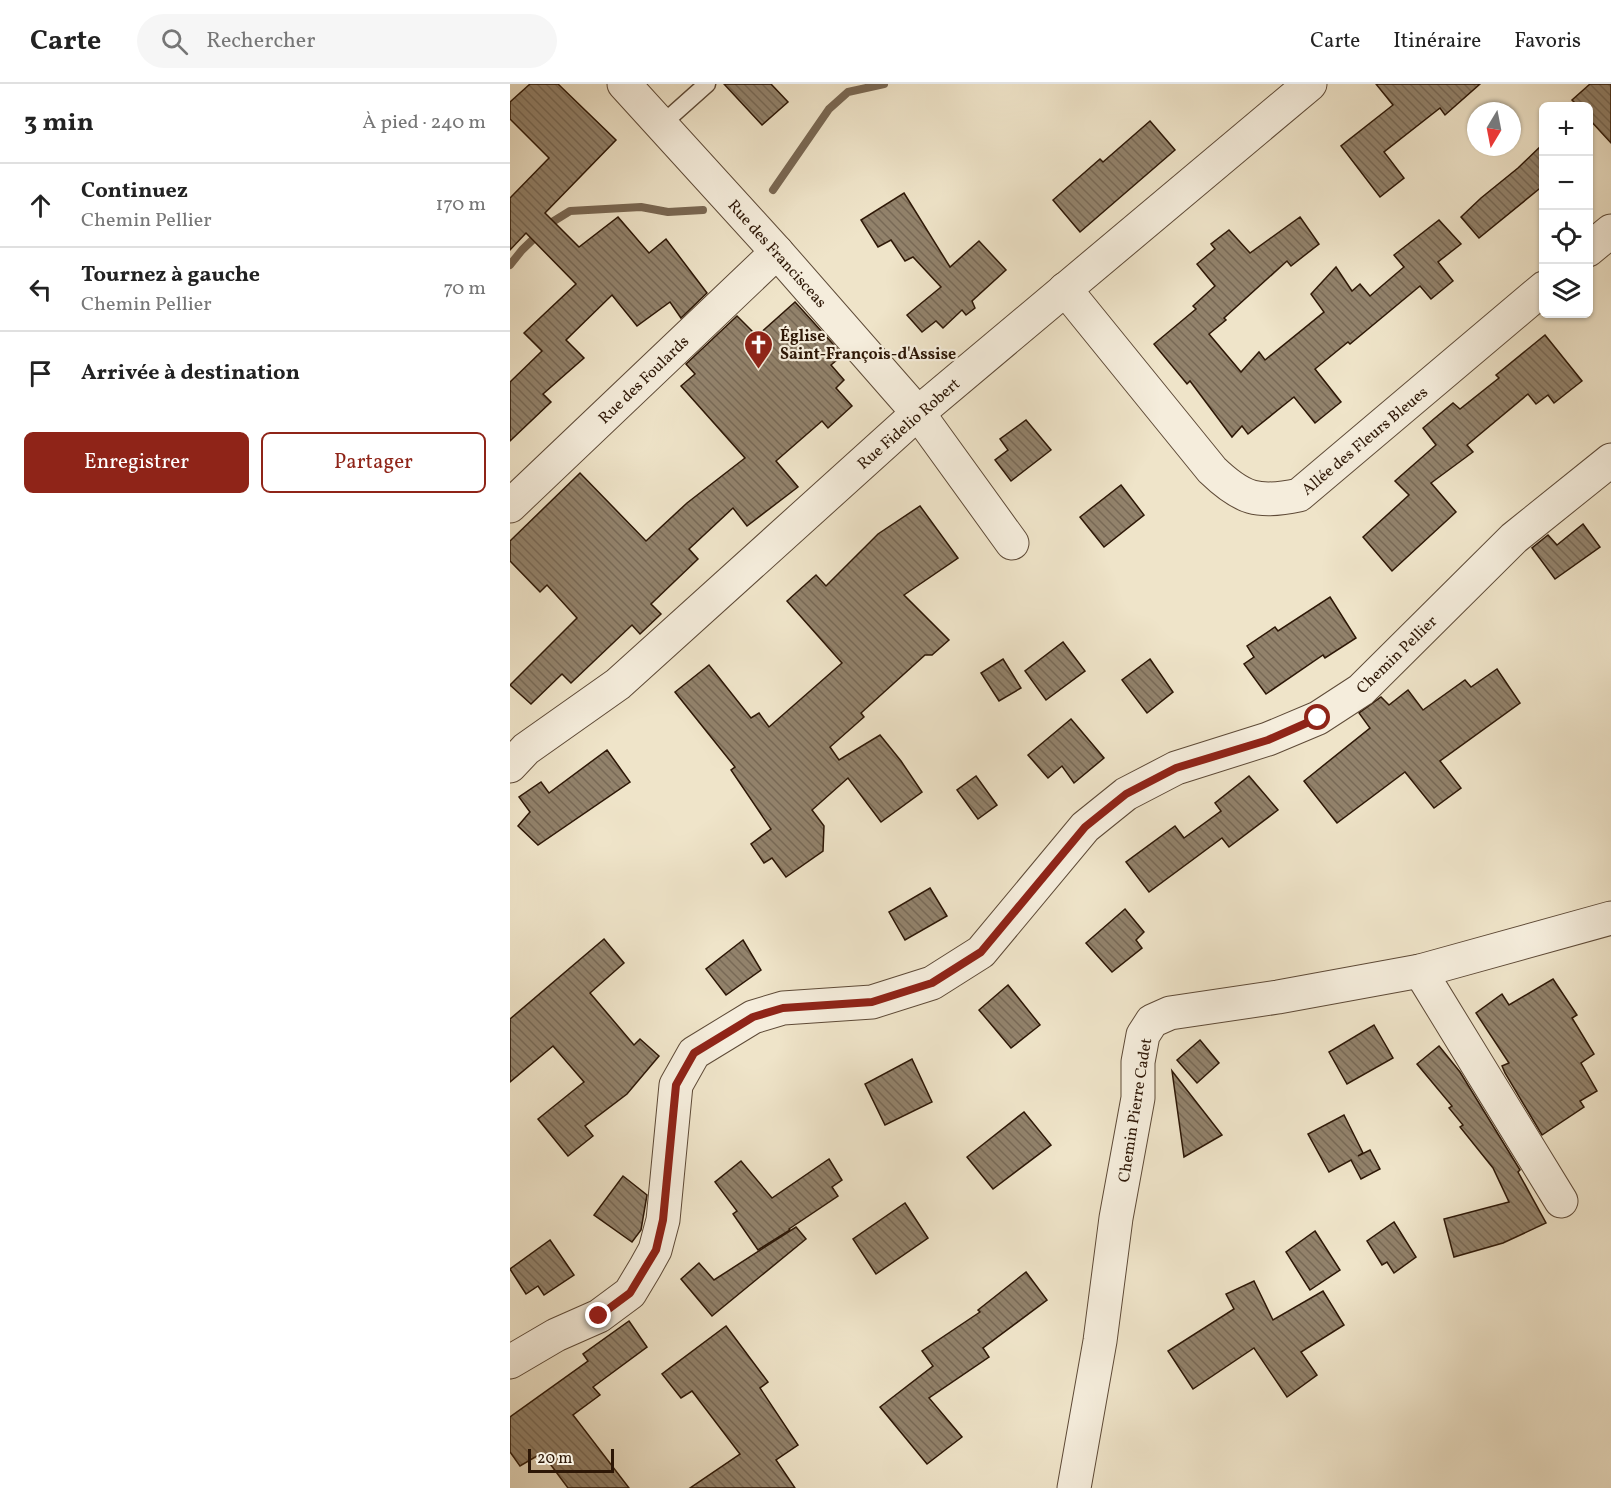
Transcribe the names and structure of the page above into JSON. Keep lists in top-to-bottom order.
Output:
{
  "streets": {
    "street": [
      "Rue des Francisceas",
      "Rue des Foulards",
      "Rue Fidelio Robert",
      "Allée des Fleurs Bleues",
      "Chemin Pellier",
      "Chemin Pierre Cadet"
    ]
  },
  "crossings": [
    ["Rue des Francisceas", "Rue des Foulards"],
    ["Rue des Francisceas", "Rue Fidelio Robert"],
    ["Rue Fidelio Robert", "Allée des Fleurs Bleues"]
  ],
  "places": {
    "church": ["Église Saint-François-d'Assise"]
  },
  "scale_bar": "20 m",
  "north": "bottom",
  "page": {
    "header": "Carte",
    "search": "Rechercher",
    "nav": ["Carte", "Itinéraire", "Favoris"],
    "heading": ["3 min", "À pied · 240 m"],
    "map_buttons": ["+", "−"],
    "list": [
      ["Continuez", "Chemin Pellier", "170 m"],
      ["Tournez à gauche", "Chemin Pellier", "70 m"],
      "Arrivée à destination"
    ],
    "buttons": ["Enregistrer", "Partager"],
    "scale": "20 m"
  }
}
